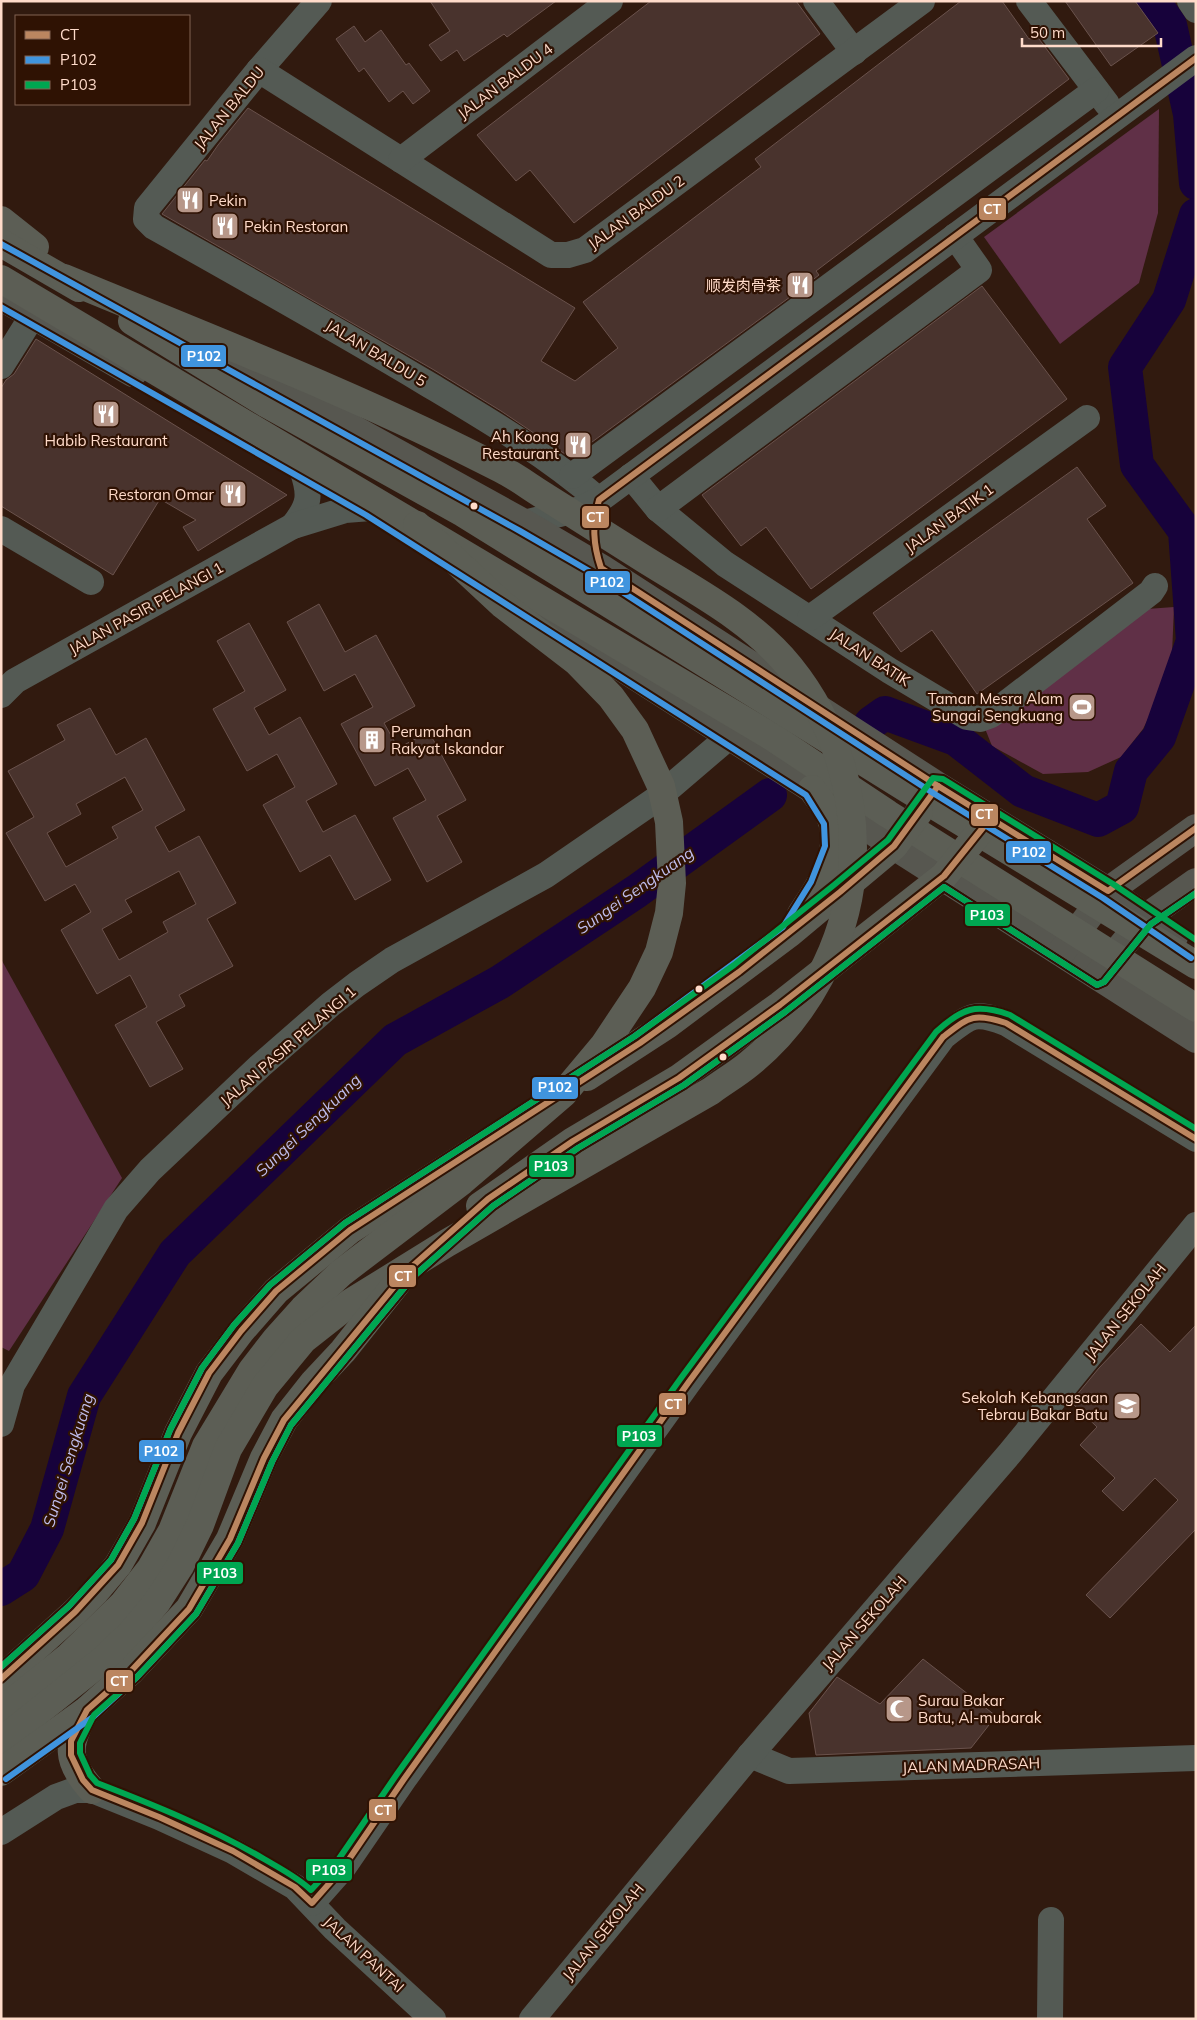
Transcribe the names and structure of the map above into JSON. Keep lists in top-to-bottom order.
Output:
{
  "streets": {
    "street": [
      "JALAN BALDU 4",
      "JALAN BALDU",
      "JALAN BALDU 2",
      "JALAN BALDU 5",
      "JALAN BATIK 1",
      "JALAN PASIR PELANGI 1",
      "JALAN BATIK",
      "JALAN SEKOLAH",
      "JALAN MADRASAH",
      "JALAN PANTAI"
    ]
  },
  "crossings": [
    ["JALAN BALDU 4", "JALAN BALDU 2"],
    ["JALAN BALDU", "JALAN BALDU 2"],
    ["JALAN BALDU", "JALAN BALDU 5"],
    ["JALAN BATIK 1", "JALAN BATIK"],
    ["JALAN SEKOLAH", "JALAN MADRASAH"]
  ],
  "water": ["Sungei Sengkuang"],
  "places": {
    "restaurant": [
      "Pekin",
      "Pekin Restoran",
      "顺发肉骨茶",
      "Habib Restaurant",
      "Ah Koong Restaurant",
      "Restoran Omar"
    ],
    "sports": ["Taman Mesra Alam Sungai Sengkuang"],
    "building": ["Perumahan Rakyat Iskandar"],
    "school or university": ["Sekolah Kebangsaan Tebrau Bakar Batu"],
    "mosque": ["Surau Bakar Batu, Al-mubarak"]
  },
  "lines": ["transit line CT", "transit line P102", "transit line P103"],
  "legend": ["CT", "P102", "P103"],
  "scale_bar": "50 m"
}
